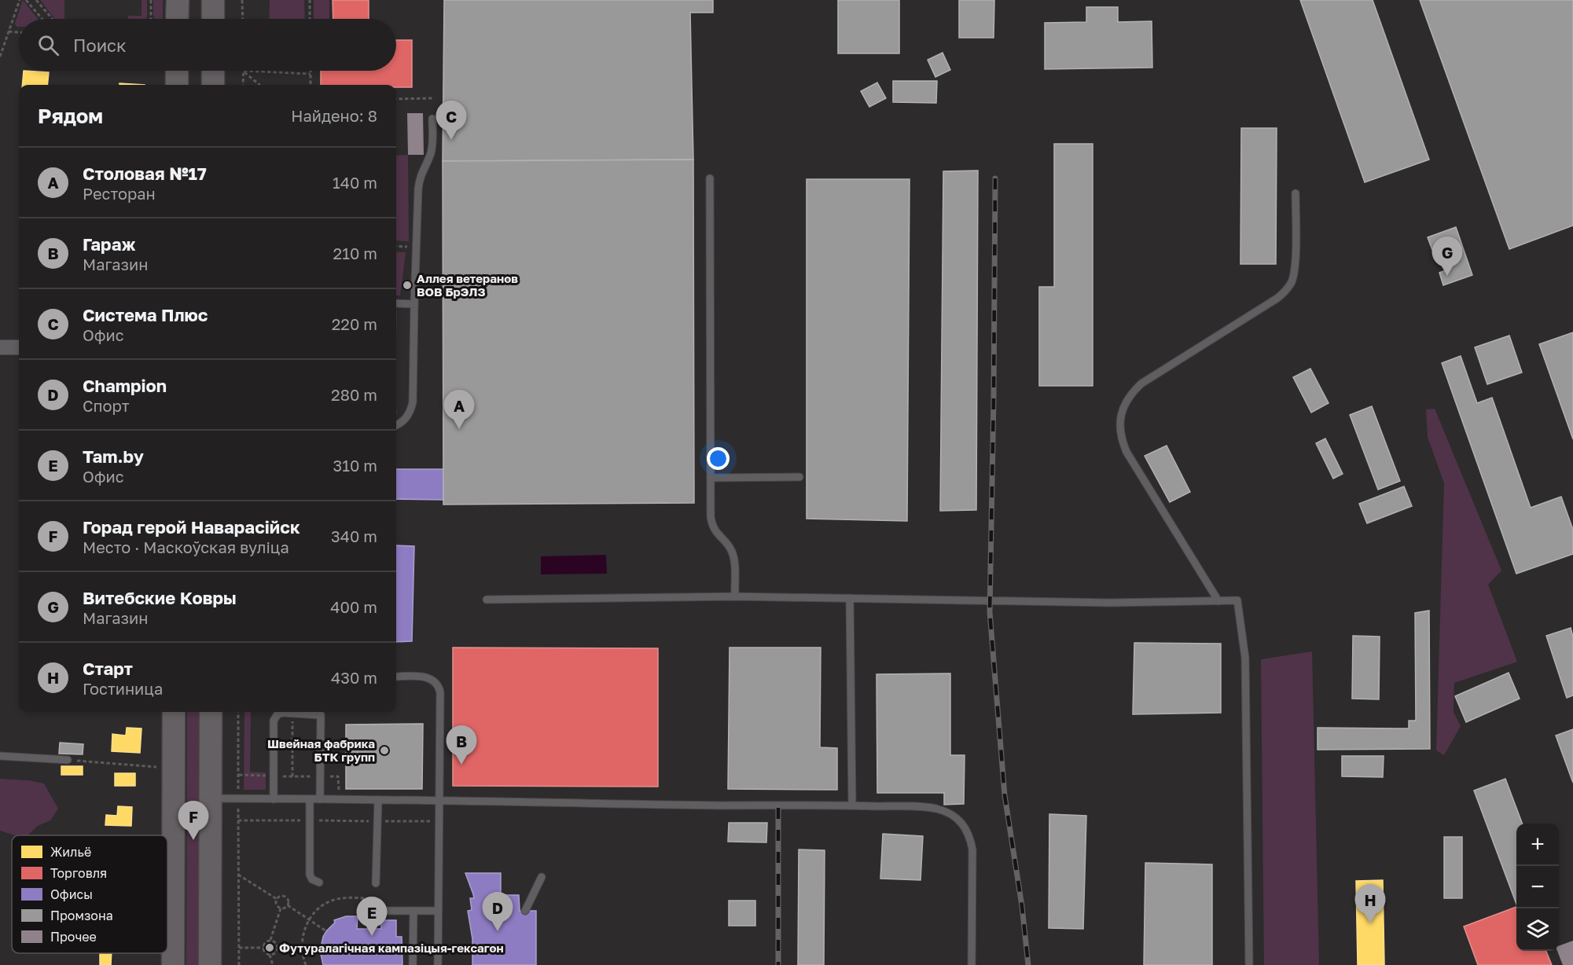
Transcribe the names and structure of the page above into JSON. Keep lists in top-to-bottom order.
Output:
{
  "places": ["Аллея ветеранов ВОВ БрЭЛЗ", "Швейная фабрика БТК групп", "Футуралагічная кампазіцыя-гексагон"],
  "legend": [
    "Жильё",
    "Торговля",
    "Офисы",
    "Промзона",
    "Прочее"
  ],
  "page": {
    "search": "Поиск",
    "heading": ["Рядом", "Найдено: 8"],
    "pins": [
      "C",
      "G",
      "A",
      "B",
      "F",
      "H",
      "D",
      "E"
    ],
    "list": [
      {
        "mark": "A",
        "name": "Столовая №17",
        "note": "Ресторан",
        "value": "140 m"
      },
      {
        "mark": "B",
        "name": "Гараж",
        "note": "Магазин",
        "value": "210 m"
      },
      {
        "mark": "C",
        "name": "Система Плюс",
        "note": "Офис",
        "value": "220 m"
      },
      {
        "mark": "D",
        "name": "Champion",
        "note": "Спорт",
        "value": "280 m"
      },
      {
        "mark": "E",
        "name": "Tam.by",
        "note": "Офис",
        "value": "310 m"
      },
      {
        "mark": "F",
        "name": "Горад герой Наварасійск",
        "note": "Место · Маскоўская вуліца",
        "value": "340 m"
      },
      {
        "mark": "G",
        "name": "Витебские Ковры",
        "note": "Магазин",
        "value": "400 m"
      },
      {
        "mark": "H",
        "name": "Старт",
        "note": "Гостиница",
        "value": "430 m"
      }
    ],
    "map_buttons": ["+", "−"]
  }
}
